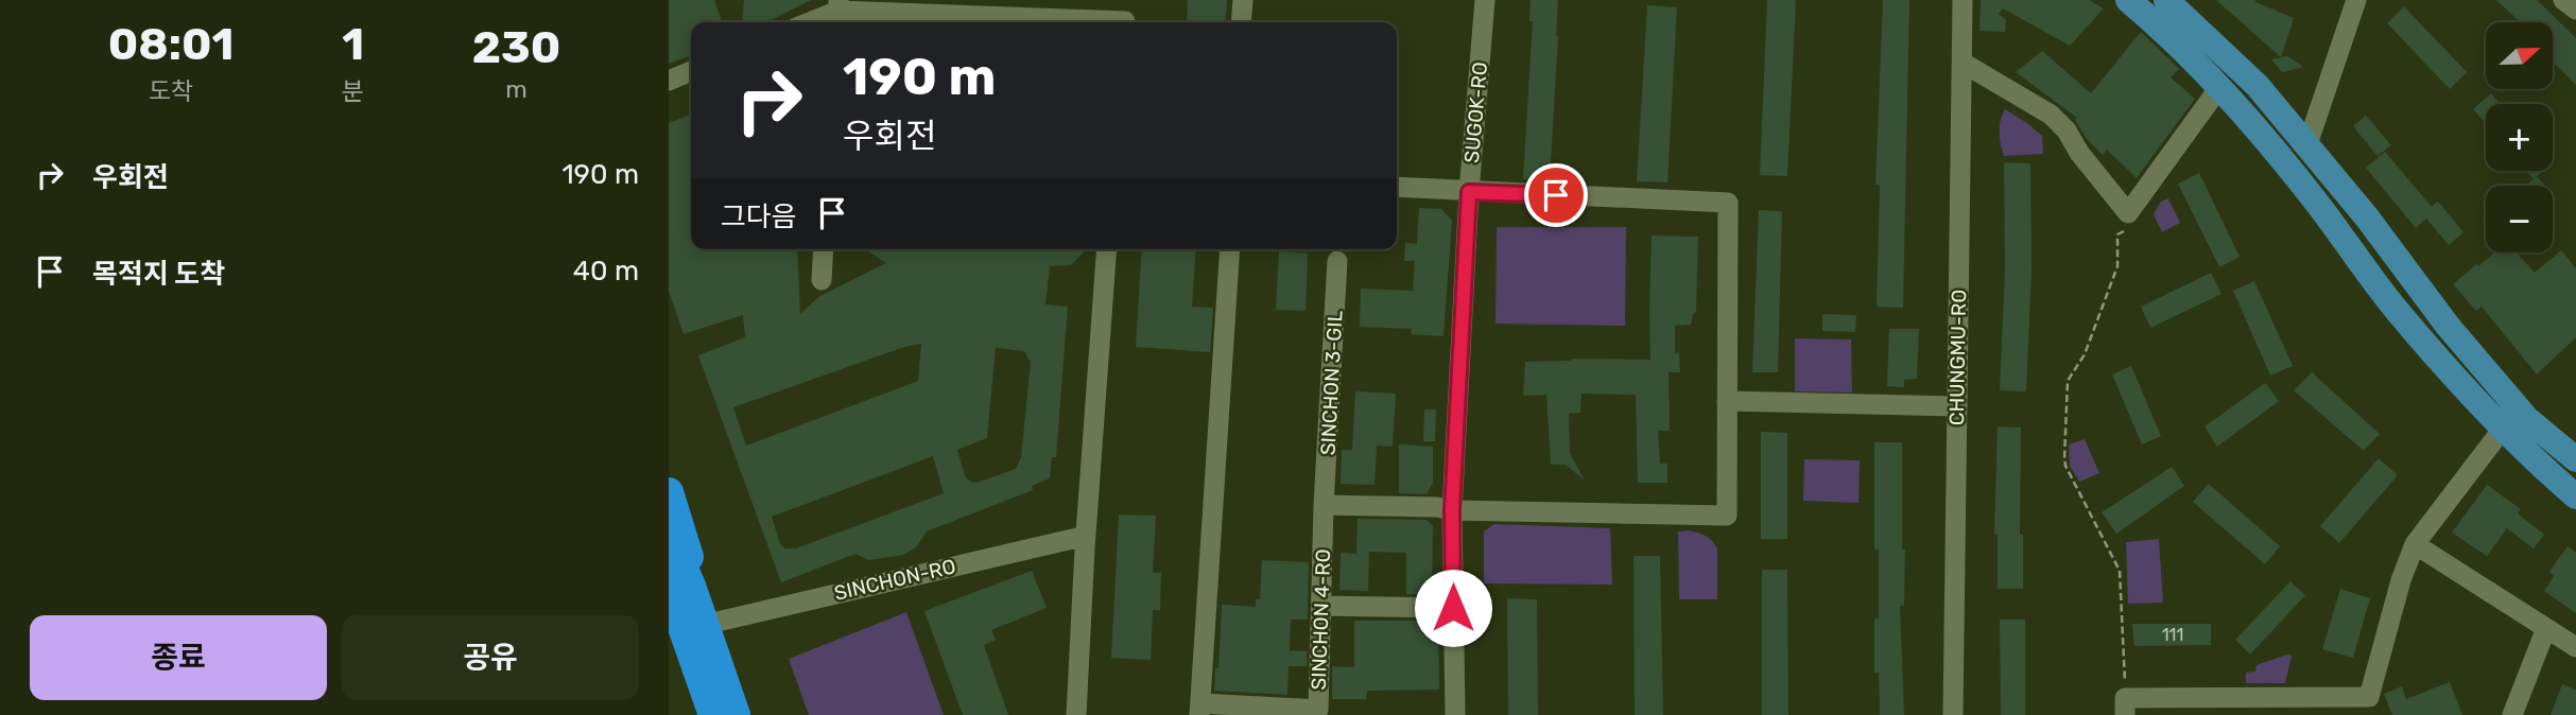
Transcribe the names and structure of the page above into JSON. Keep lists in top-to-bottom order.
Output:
{
  "streets": {
    "street": [
      "SUGOK-RO",
      "CHUNGMU-RO",
      "SINCHON 3-GIL",
      "SINCHON-RO",
      "SINCHON 4-RO"
    ]
  },
  "crossings": [
    ["SINCHON 3-GIL", "SINCHON 4-RO"]
  ],
  "house_numbers": ["111"],
  "north": "right",
  "page": {
    "eta": [
      "08:01",
      "도착",
      "1",
      "분",
      "230",
      "m"
    ],
    "map_buttons": ["+", "−"],
    "turn": ["190 m", "우회전"],
    "list": [
      {
        "name": "우회전",
        "value": "190 m"
      },
      {
        "name": "목적지 도착",
        "value": "40 m"
      }
    ],
    "then": "그다음",
    "buttons": ["종료", "공유"]
  }
}
